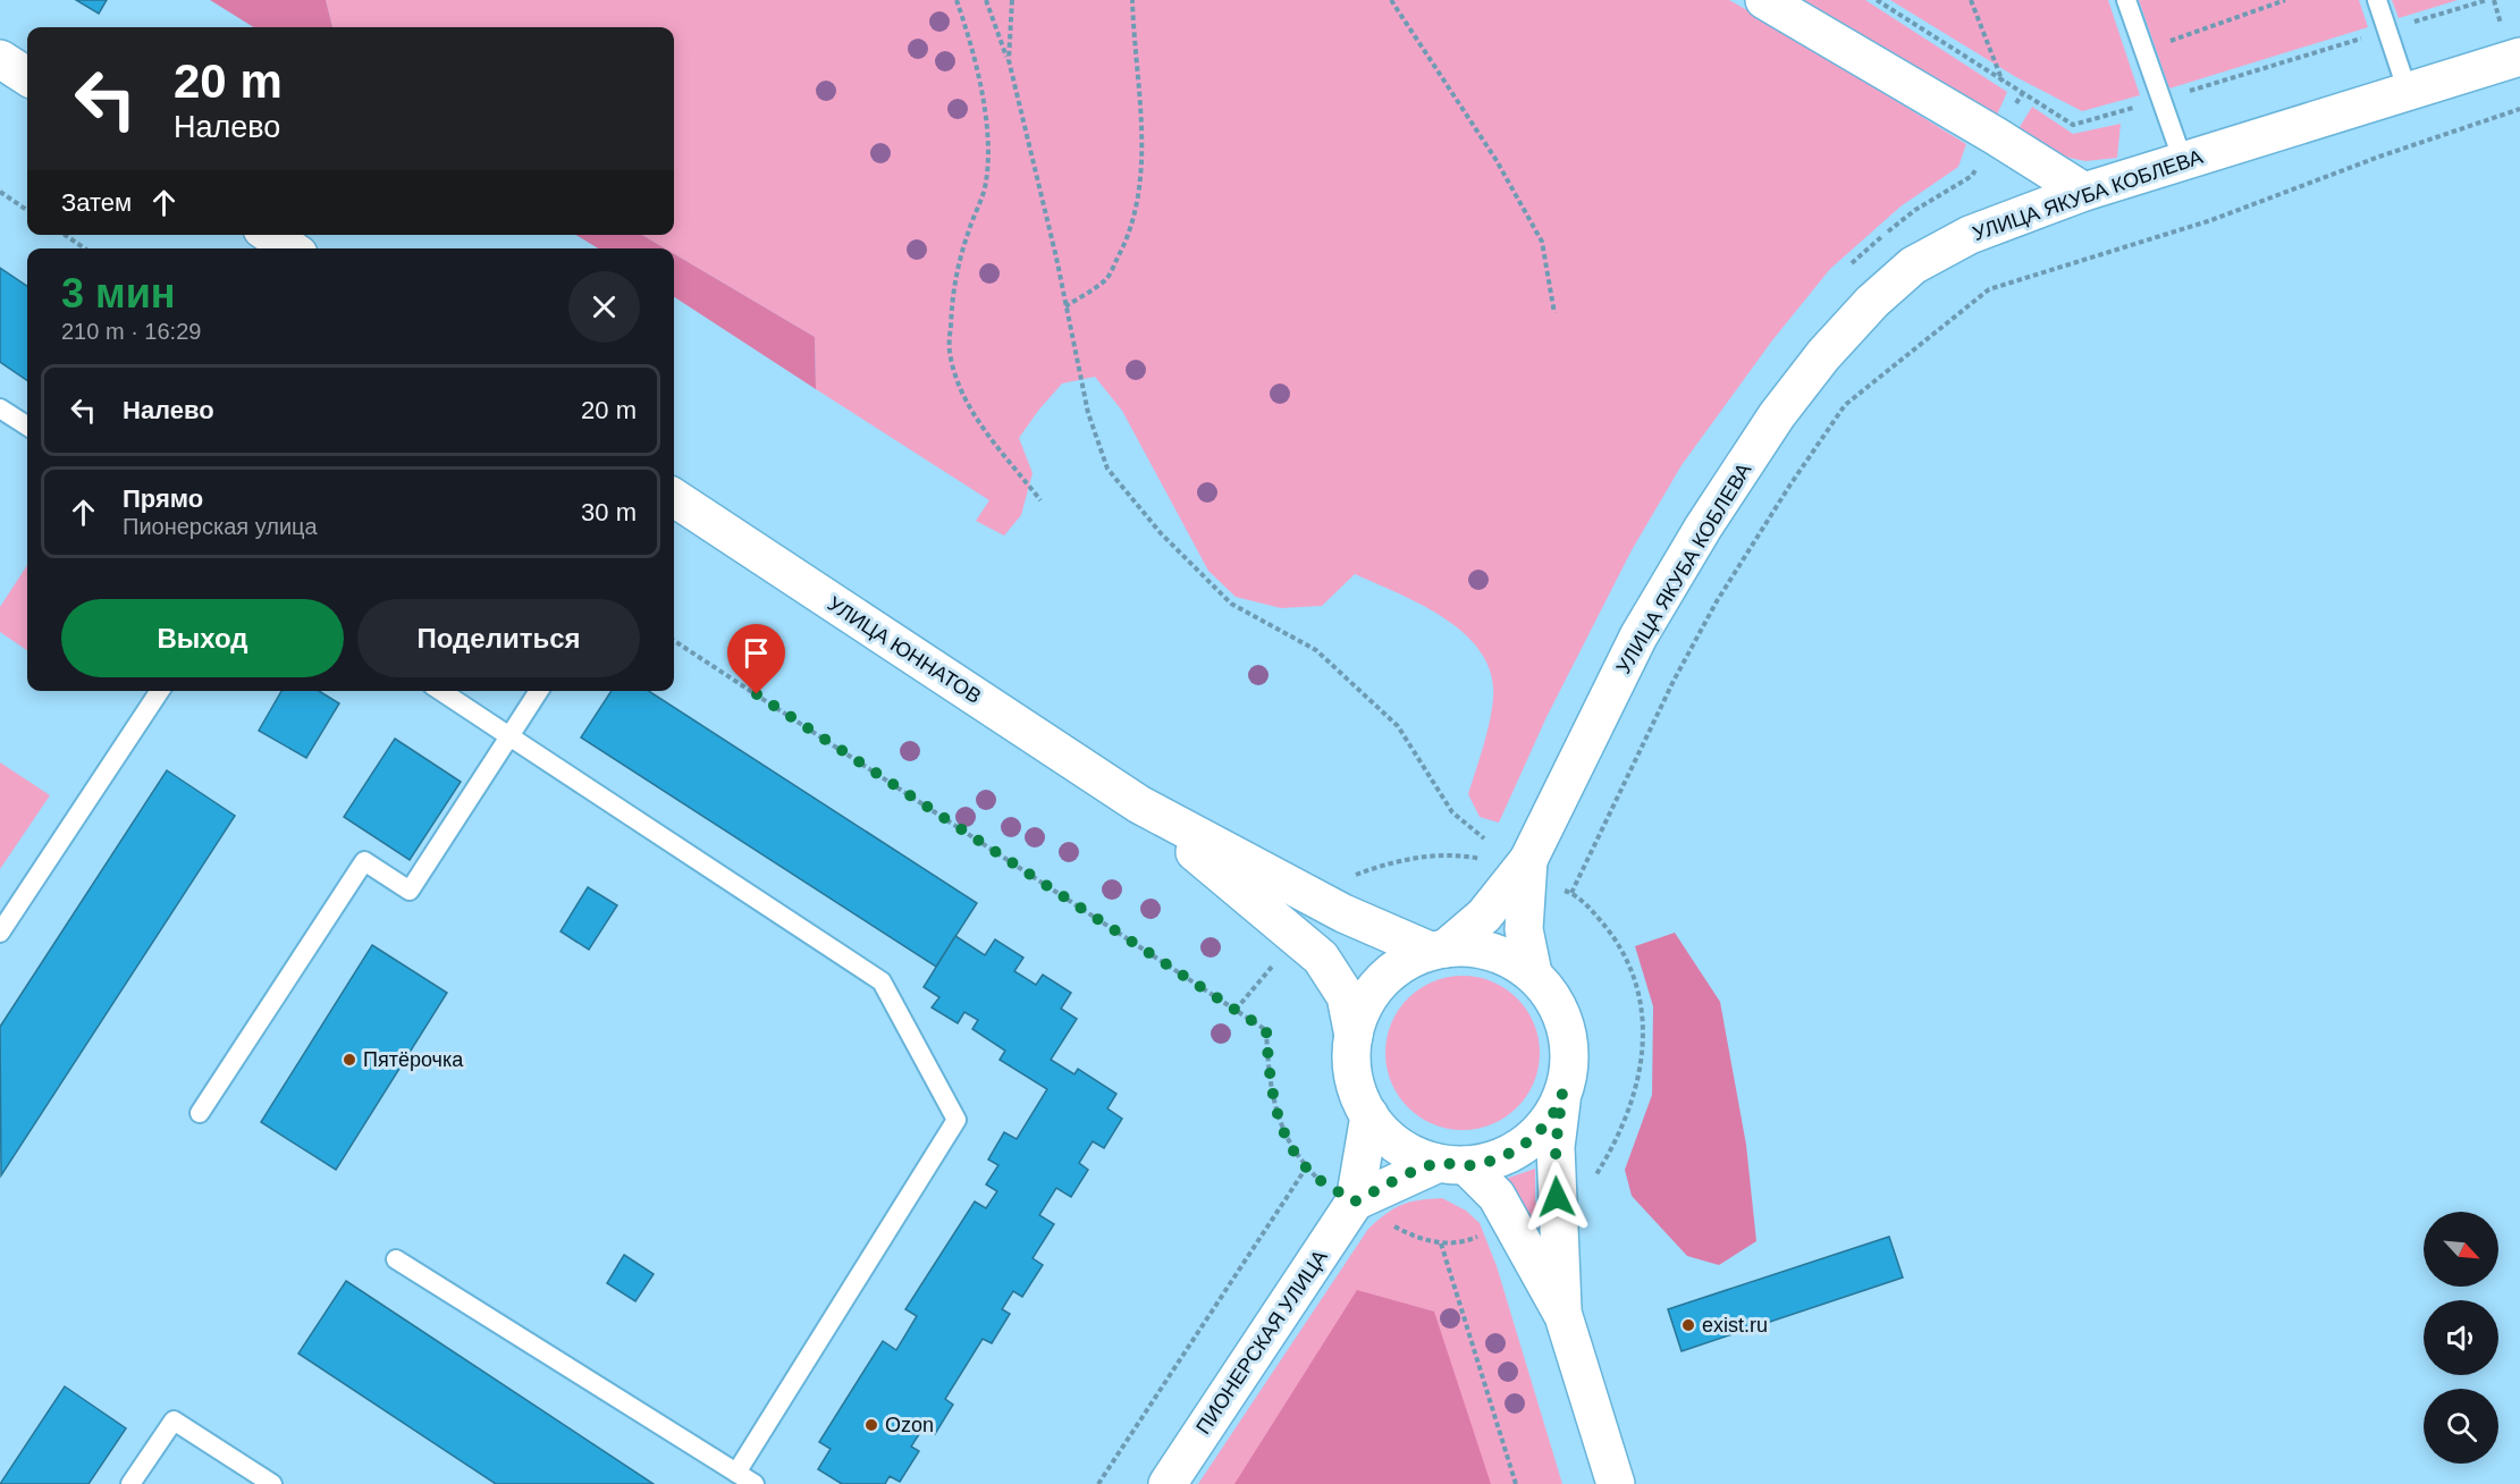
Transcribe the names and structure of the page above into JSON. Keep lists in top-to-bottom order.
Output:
{
  "streets": {
    "main road": ["УЛИЦА ЯКУБА КОБЛЕВА", "УЛИЦА ЮННАТОВ", "ПИОНЕРСКАЯ УЛИЦА"]
  },
  "crossings": [
    ["УЛИЦА ЯКУБА КОБЛЕВА", "УЛИЦА ЮННАТОВ"],
    ["УЛИЦА ЯКУБА КОБЛЕВА", "ПИОНЕРСКАЯ УЛИЦА"],
    ["УЛИЦА ЮННАТОВ", "ПИОНЕРСКАЯ УЛИЦА"]
  ],
  "places": ["Пятёрочка", "exist.ru", "Ozon"],
  "north": "bottom right",
  "page": {
    "turn": ["20 m", "Налево"],
    "then": "Затем",
    "heading": ["3 мин", "210 m · 16:29"],
    "list": [
      {
        "name": "Налево",
        "value": "20 m"
      },
      {
        "name": "Прямо",
        "note": "Пионерская улица",
        "value": "30 m"
      }
    ],
    "buttons": ["Выход", "Поделиться"]
  }
}
